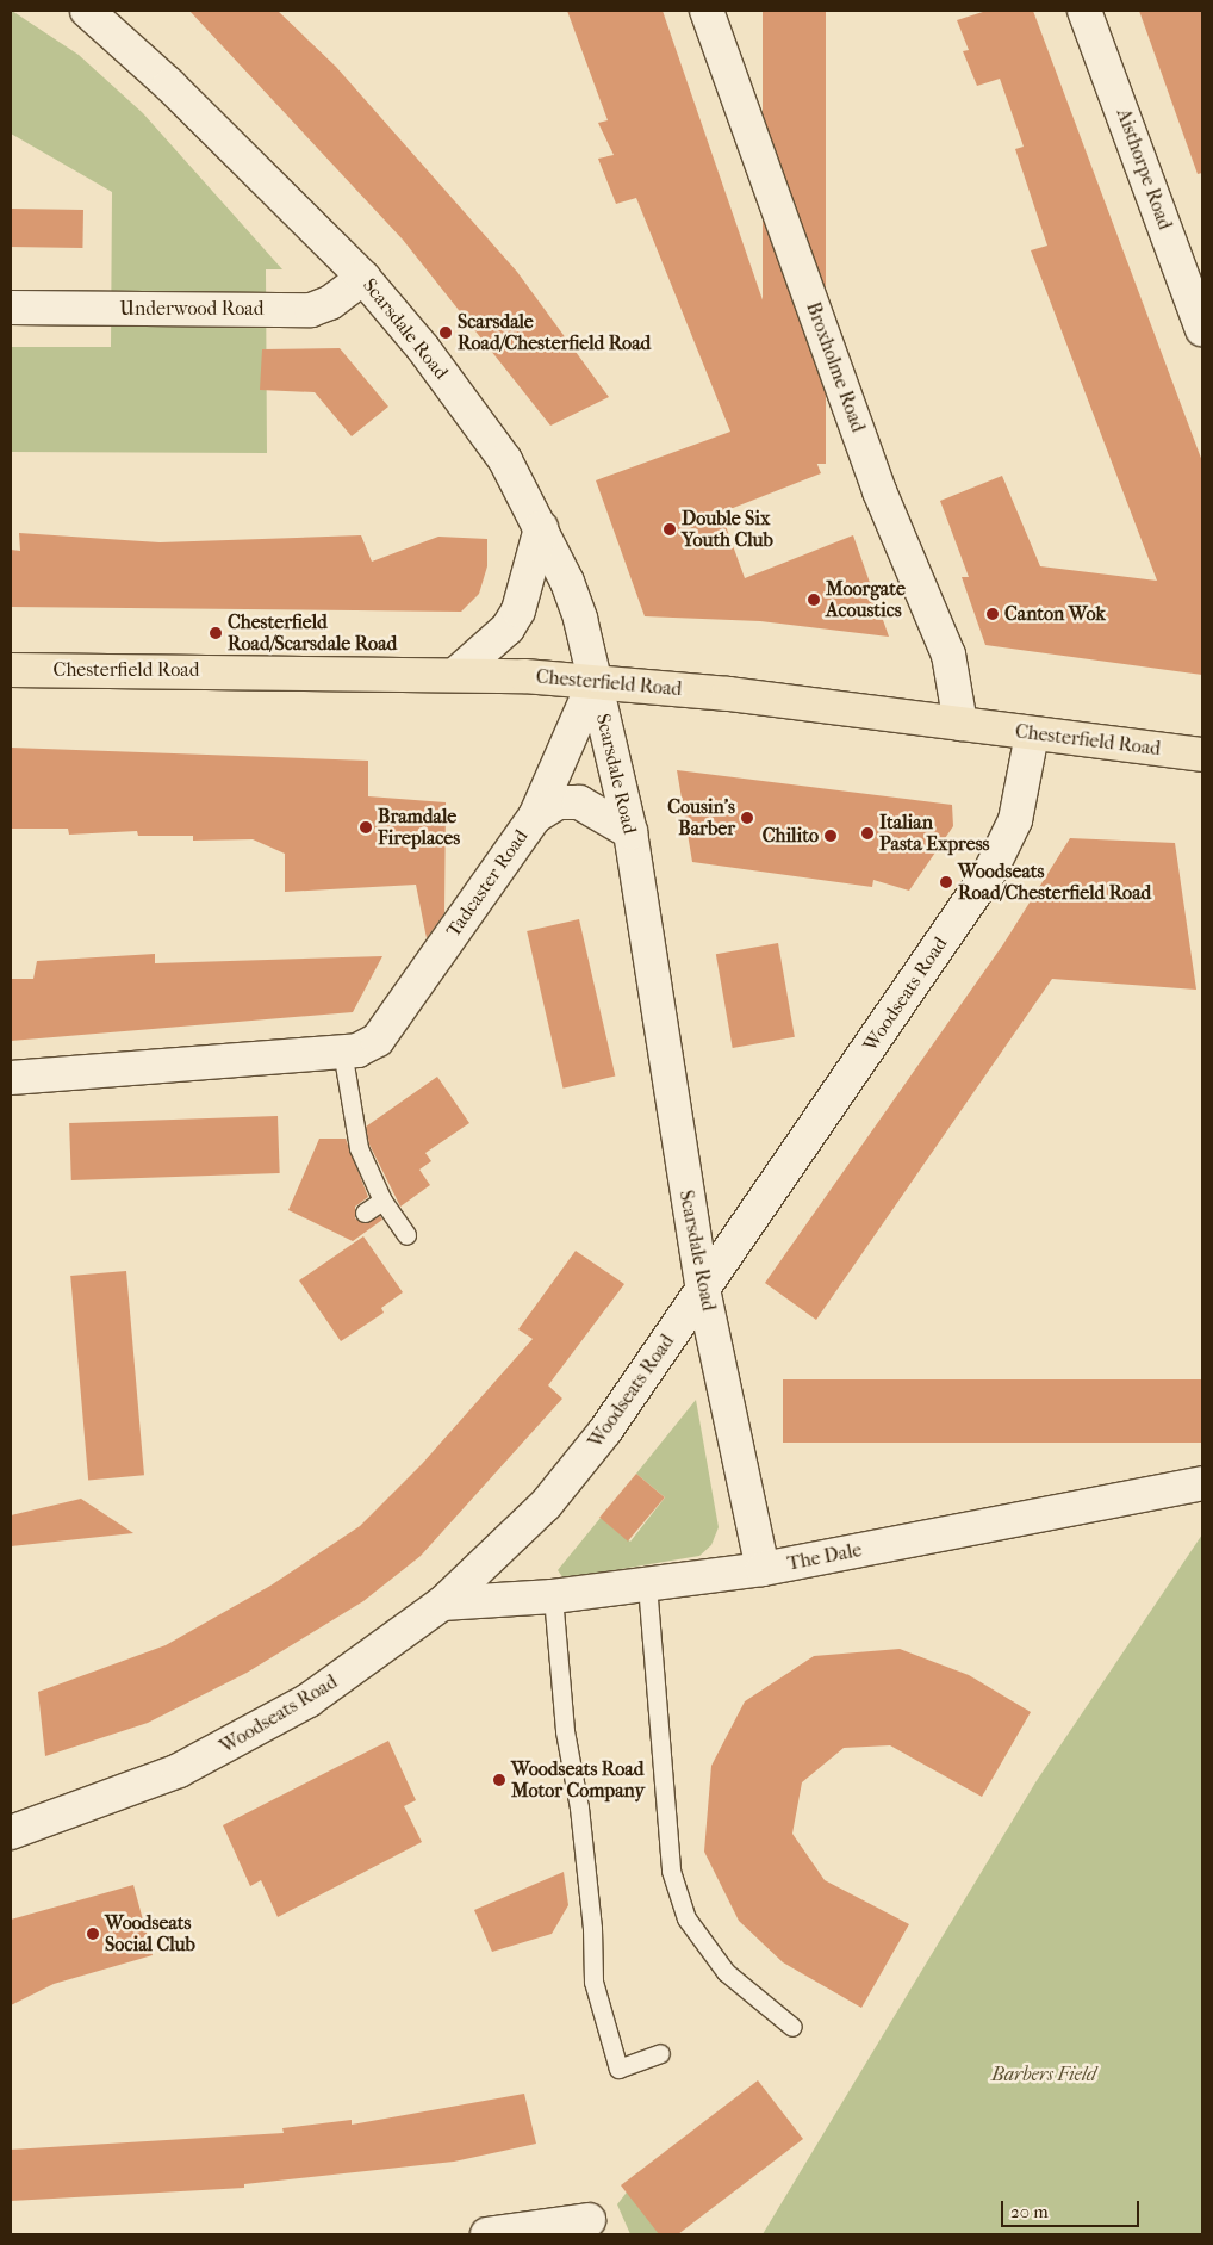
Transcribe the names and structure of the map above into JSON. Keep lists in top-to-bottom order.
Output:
{
  "streets": {
    "highway": ["Chesterfield Road"],
    "street": [
      "Aisthorpe Road",
      "Underwood Road",
      "Scarsdale Road",
      "Broxholme Road",
      "Tadcaster Road",
      "Woodseats Road",
      "The Dale"
    ]
  },
  "crossings": [
    ["Underwood Road", "Scarsdale Road"],
    ["Scarsdale Road", "Chesterfield Road"],
    ["Scarsdale Road", "Tadcaster Road"],
    ["Scarsdale Road", "Woodseats Road"],
    ["Scarsdale Road", "The Dale"],
    ["Broxholme Road", "Chesterfield Road"],
    ["Chesterfield Road", "Tadcaster Road"],
    ["Chesterfield Road", "Woodseats Road"],
    ["Woodseats Road", "The Dale"]
  ],
  "parks": ["Barbers Field"],
  "places": [
    "Scarsdale Road/Chesterfield Road",
    "Double Six Youth Club",
    "Moorgate Acoustics",
    "Canton Wok",
    "Chesterfield Road/Scarsdale Road",
    "Cousin's Barber",
    "Bramdale Fireplaces",
    "Italian Pasta Express",
    "Chilito",
    "Woodseats Road/Chesterfield Road",
    "Woodseats Road Motor Company",
    "Woodseats Social Club"
  ],
  "scale_bar": "20 m"
}
